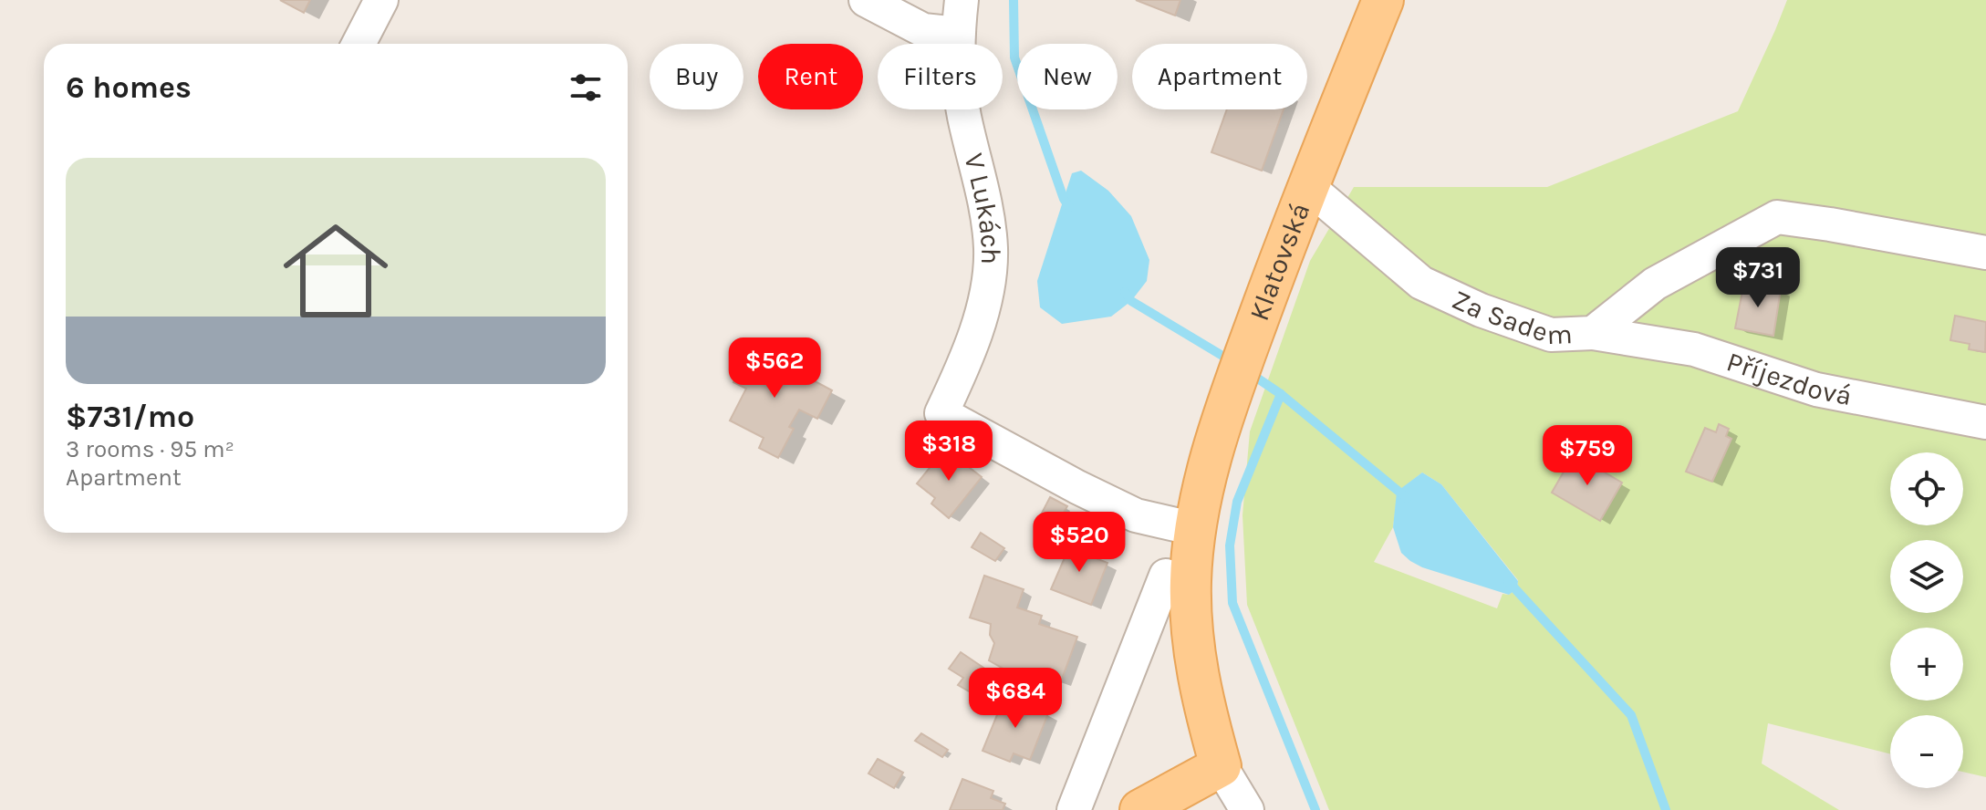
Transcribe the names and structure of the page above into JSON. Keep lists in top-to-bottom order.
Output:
{
  "streets": {
    "main road": ["Klatovská"],
    "street": ["V Lukách", "Za Sadem", "Příjezdová"]
  },
  "crossings": [
    ["V Lukách", "Klatovská"],
    ["Klatovská", "Za Sadem"],
    ["Za Sadem", "Příjezdová"]
  ],
  "page": {
    "chip": [
      "Buy",
      "Rent",
      "Filters",
      "New",
      "Apartment"
    ],
    "heading": "6 homes",
    "list": [
      {
        "name": "$731/mo",
        "note": "3 rooms · 95 m² · Apartment"
      }
    ],
    "price": [
      "$731",
      "$562",
      "$318",
      "$759",
      "$520",
      "$684"
    ],
    "map_buttons": ["+", "−"]
  }
}
